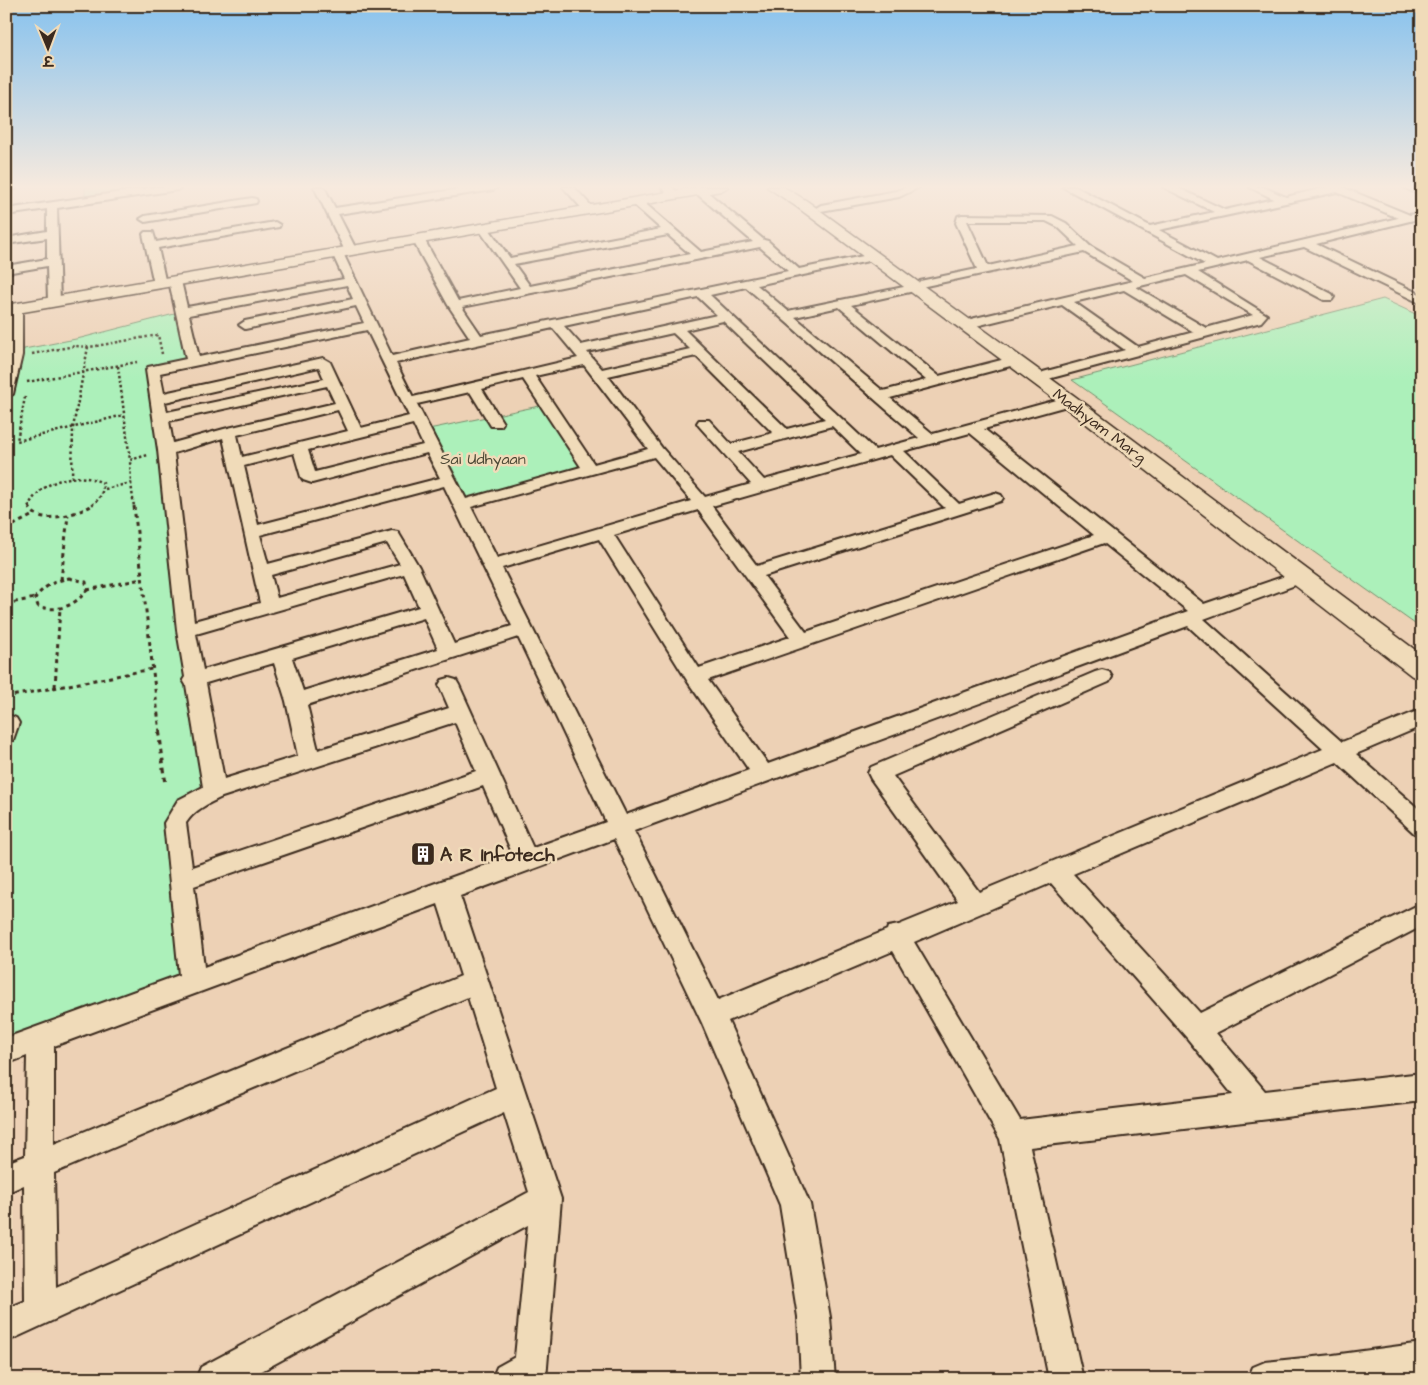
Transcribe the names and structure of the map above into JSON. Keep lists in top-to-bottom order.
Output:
{
  "streets": {
    "street": ["Madhyam Marg"]
  },
  "parks": ["Sai Udhyaan"],
  "places": {
    "building": ["A R Infotech"]
  },
  "north": "bottom"
}
